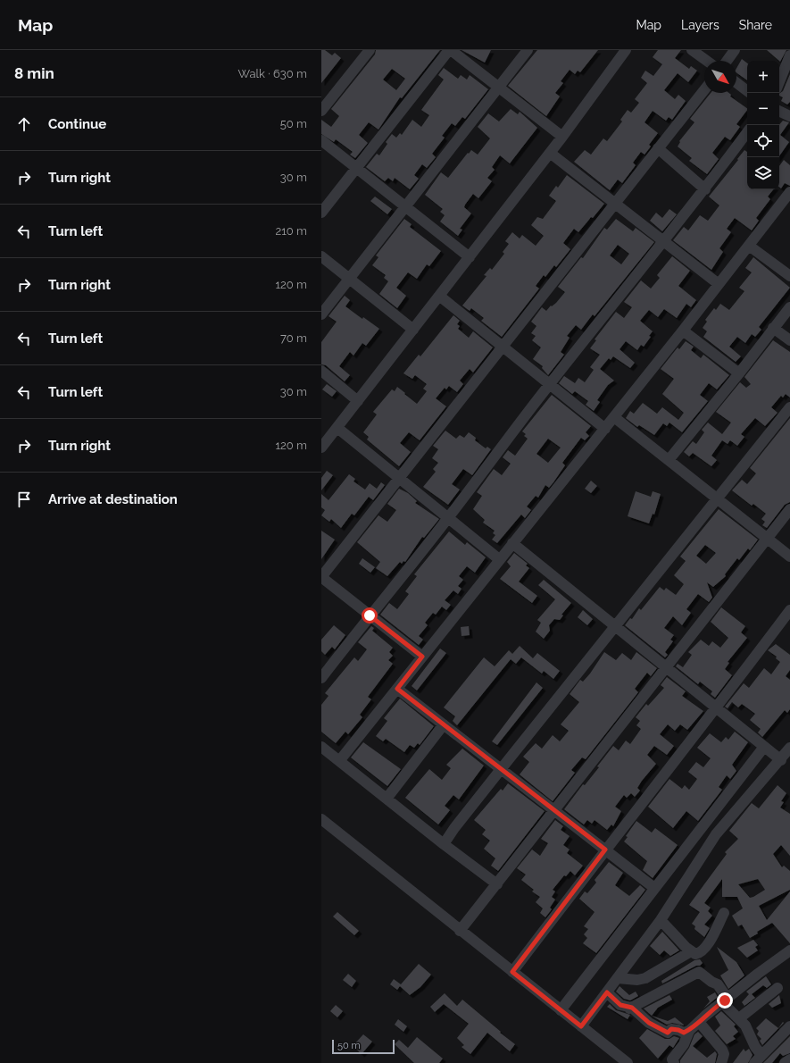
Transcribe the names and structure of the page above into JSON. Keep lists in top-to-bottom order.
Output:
{
  "scale_bar": "50 m",
  "north": "bottom right",
  "page": {
    "header": "Map",
    "nav": ["Map", "Layers", "Share"],
    "heading": ["8 min", "Walk · 630 m"],
    "map_buttons": ["+", "−"],
    "list": [
      ["Continue", "50 m"],
      ["Turn right", "30 m"],
      ["Turn left", "210 m"],
      ["Turn right", "120 m"],
      ["Turn left", "70 m"],
      ["Turn left", "30 m"],
      ["Turn right", "120 m"],
      "Arrive at destination"
    ],
    "scale": "50 m"
  }
}
